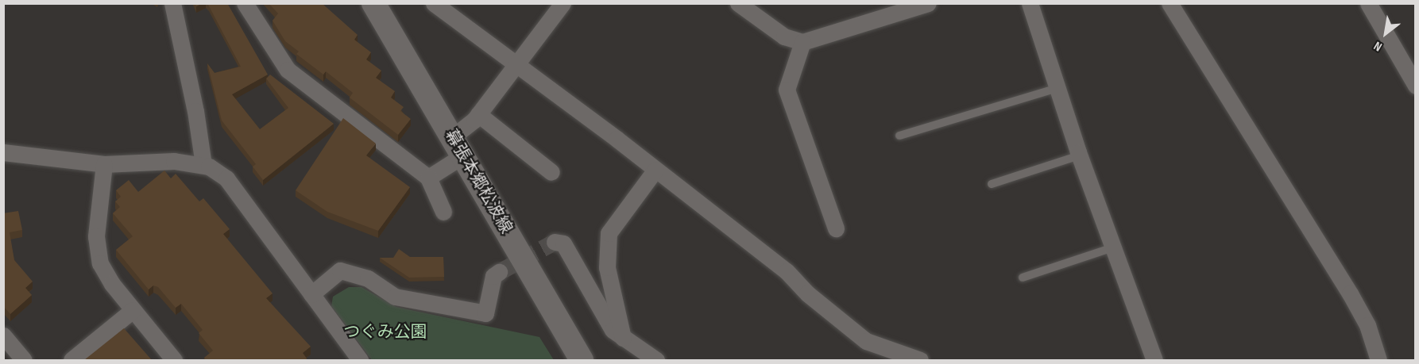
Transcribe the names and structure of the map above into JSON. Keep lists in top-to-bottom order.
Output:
{
  "streets": {
    "street": ["幕張本郷松波線"]
  },
  "parks": ["つぐみ公園"],
  "north": "bottom left"
}
